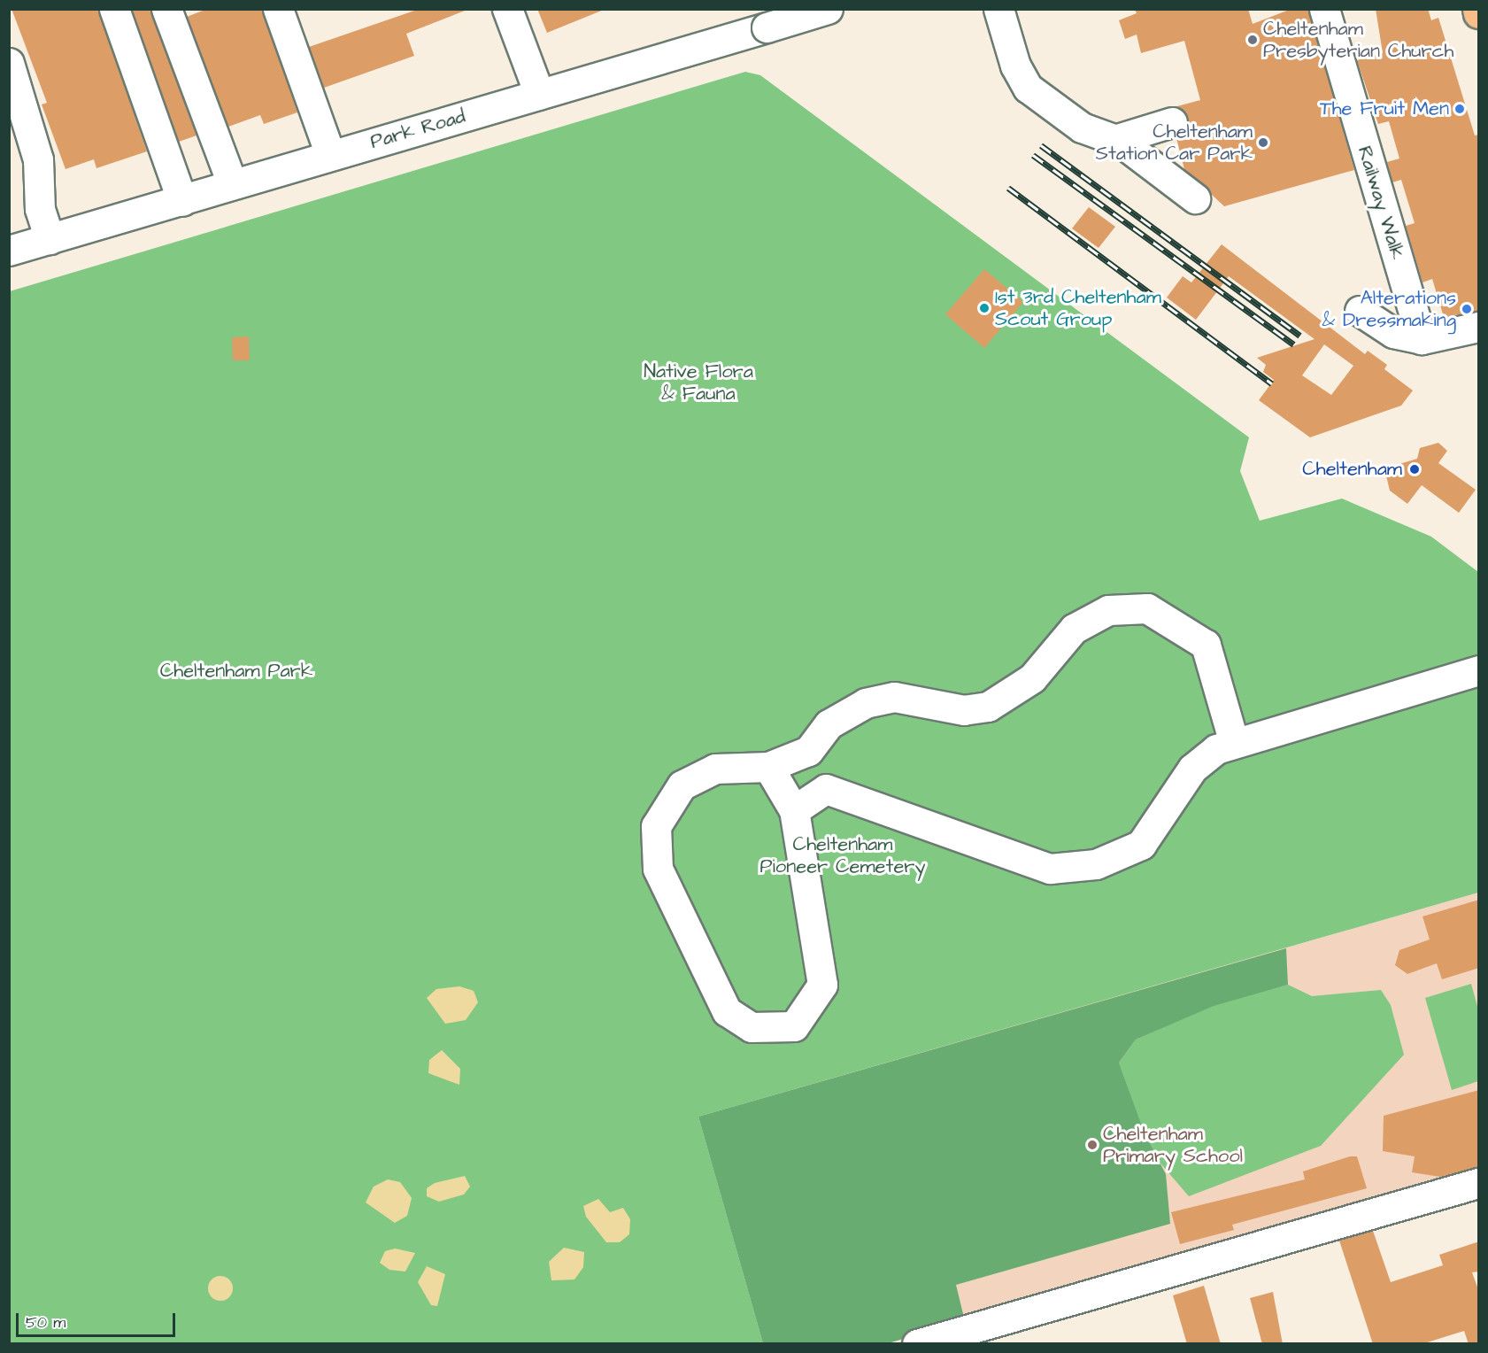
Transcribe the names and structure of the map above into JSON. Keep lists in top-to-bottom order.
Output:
{
  "streets": {
    "street": ["Park Road", "Railway Walk"]
  },
  "parks": ["Native Flora & Fauna", "Cheltenham Park", "Cheltenham Pioneer Cemetery"],
  "places": [
    "Cheltenham Presbyterian Church",
    "The Fruit Men",
    "Cheltenham Station Car Park",
    "1st 3rd Cheltenham Scout Group",
    "Alterations & Dressmaking",
    "Cheltenham",
    "Cheltenham Primary School"
  ],
  "scale_bar": "50 m"
}
